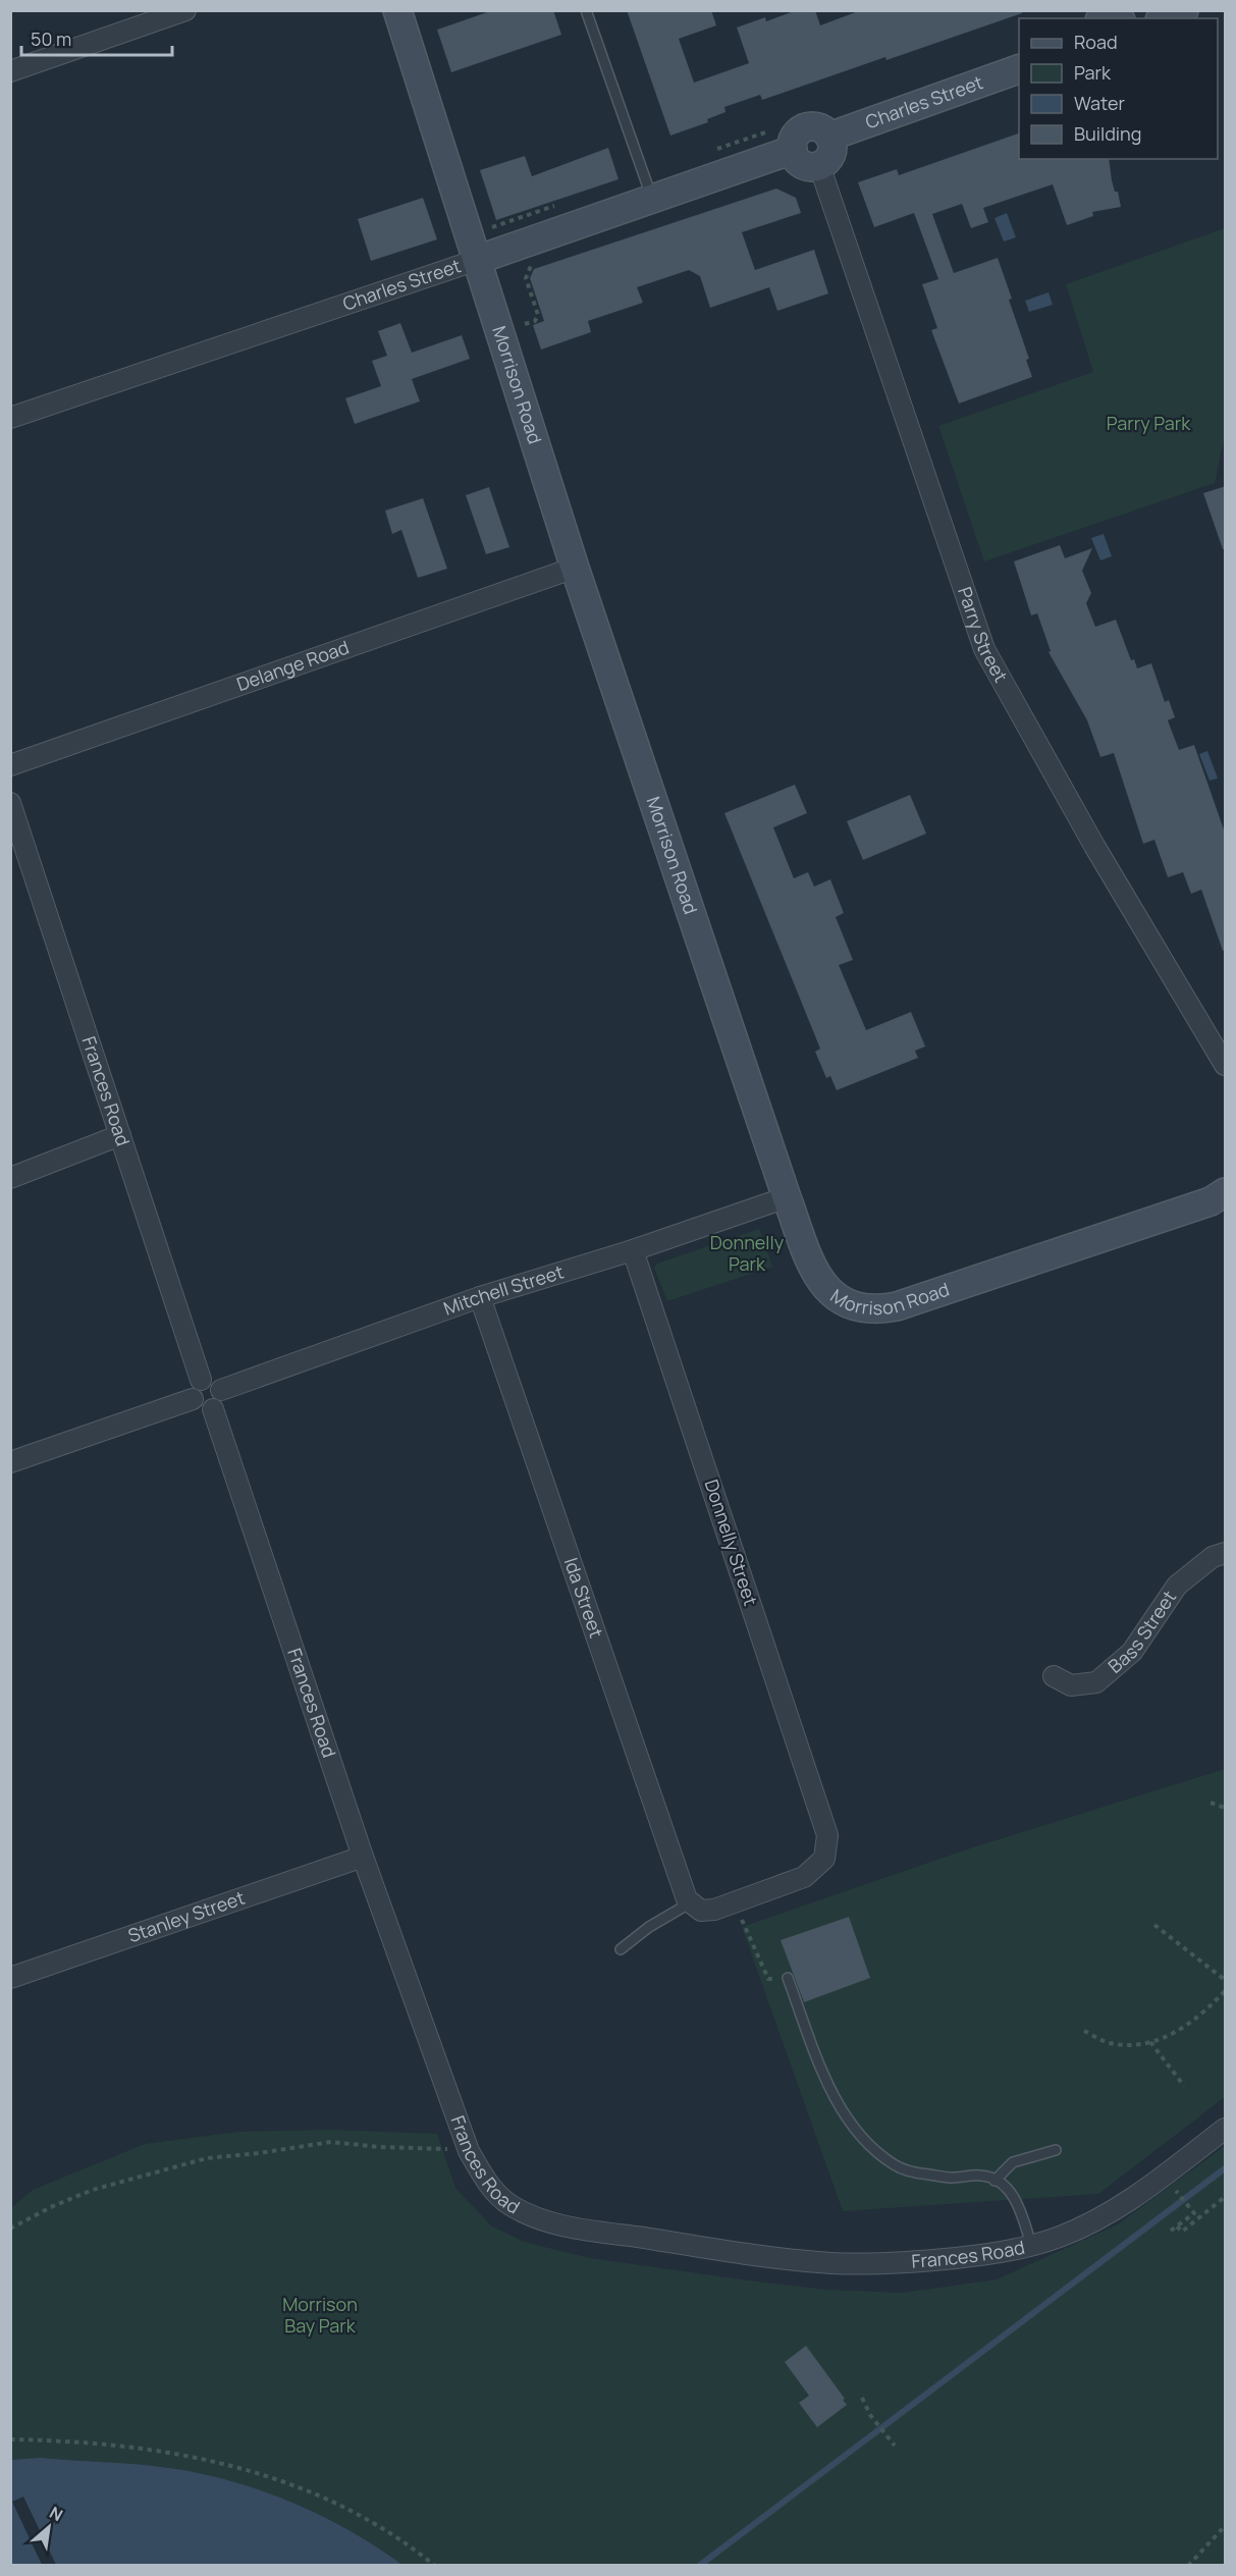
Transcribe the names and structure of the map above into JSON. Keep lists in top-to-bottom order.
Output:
{
  "streets": {
    "street": [
      "Charles Street",
      "Morrison Road",
      "Parry Street",
      "Delange Road",
      "Frances Road",
      "Mitchell Street",
      "Donnelly Street",
      "Ida Street",
      "Bass Street",
      "Stanley Street"
    ]
  },
  "crossings": [
    ["Charles Street", "Morrison Road"],
    ["Charles Street", "Parry Street"],
    ["Morrison Road", "Delange Road"],
    ["Morrison Road", "Mitchell Street"],
    ["Frances Road", "Mitchell Street"],
    ["Frances Road", "Stanley Street"],
    ["Mitchell Street", "Donnelly Street"],
    ["Mitchell Street", "Ida Street"],
    ["Donnelly Street", "Ida Street"]
  ],
  "parks": ["Parry Park", "Donnelly Park", "Morrison Bay Park"],
  "legend": [
    "Road",
    "Park",
    "Water",
    "Building"
  ],
  "scale_bar": "50 m",
  "north": "top right"
}
